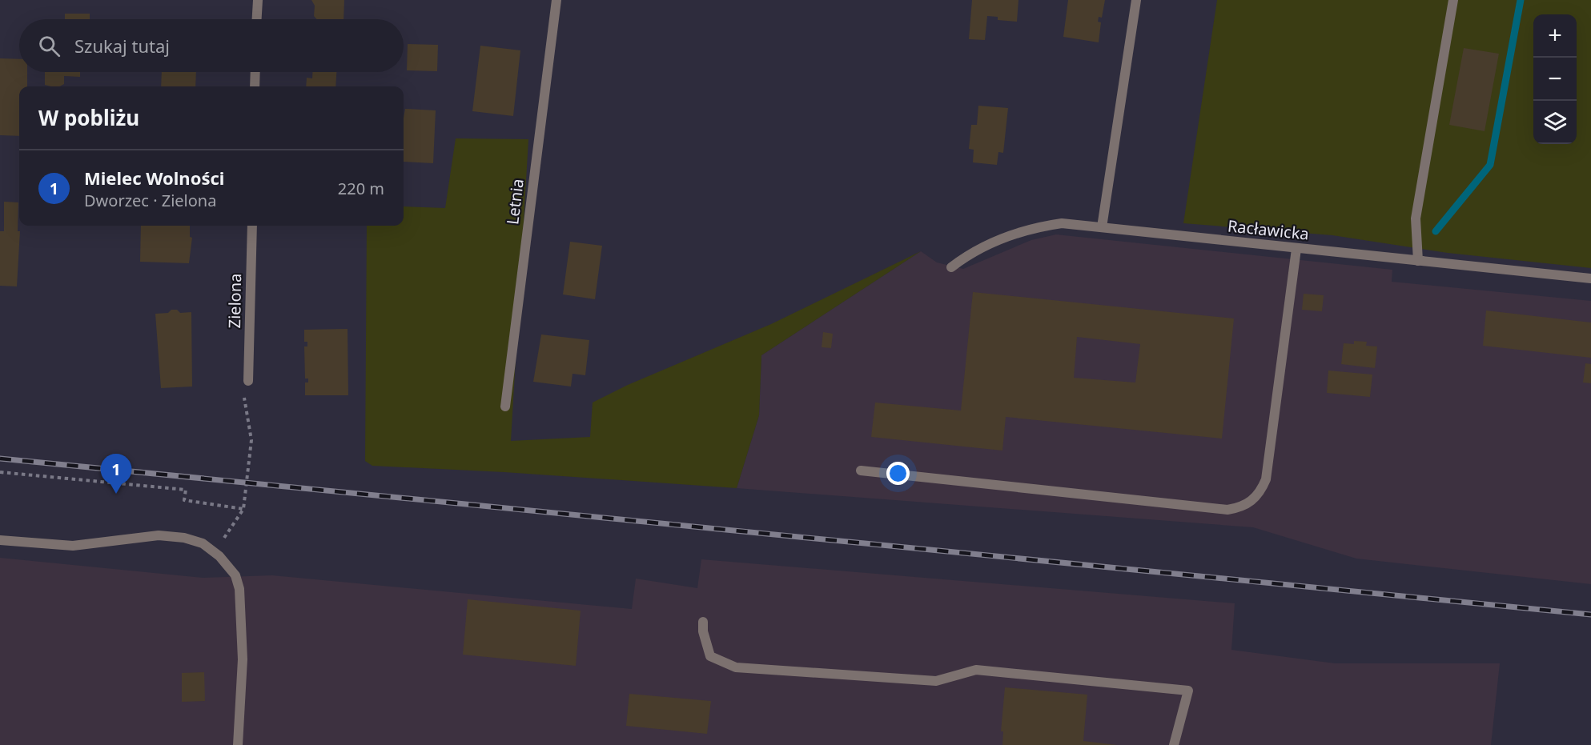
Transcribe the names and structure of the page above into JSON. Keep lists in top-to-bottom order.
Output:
{
  "streets": {
    "street": ["Letnia", "Racławicka", "Zielona"]
  },
  "page": {
    "map_buttons": ["+", "−"],
    "search": "Szukaj tutaj",
    "heading": "W pobliżu",
    "list": [
      {
        "mark": "1",
        "name": "Mielec Wolności",
        "note": "Dworzec · Zielona",
        "value": "220 m"
      }
    ],
    "pins": "1"
  }
}
